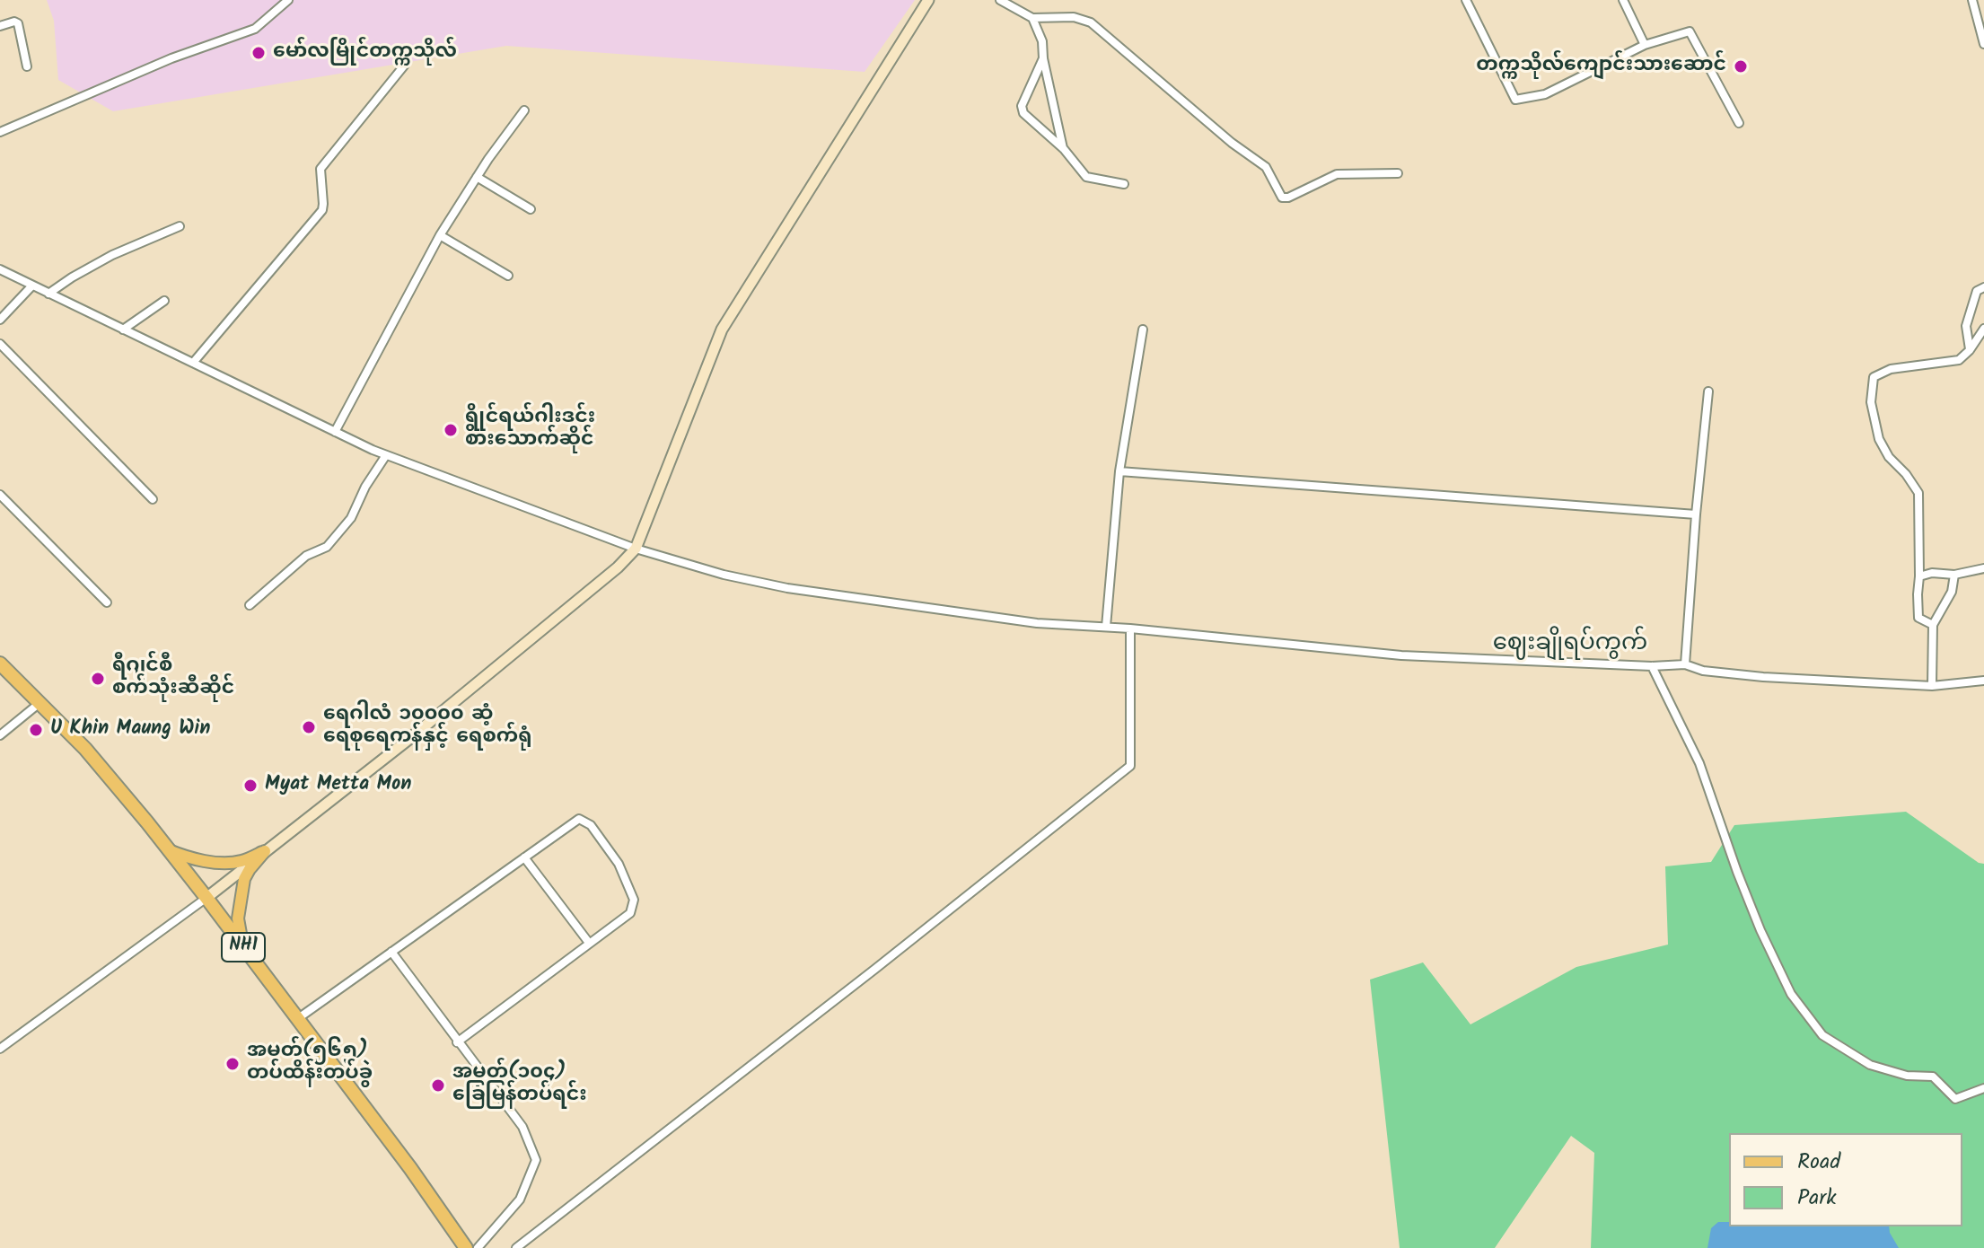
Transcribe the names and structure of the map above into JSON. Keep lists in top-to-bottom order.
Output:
{
  "streets": {
    "highway": ["NH1"]
  },
  "districts": ["ဈေးချိုရပ်ကွက်"],
  "places": [
    "မော်လမြိုင်တက္ကသိုလ်",
    "တက္ကသိုလ်ကျောင်းသားဆောင်",
    "ရွိုင်ရယ်ဂါးဒင်း စားသောက်ဆိုင်",
    "ရီဂျင်စီ စက်သုံးဆီဆိုင်",
    "ရေဂါလံ ၁၀၀၀၀ ဆံ့ ရေစုရေကန်နှင့် ရေစက်ရုံ",
    "U Khin Maung Win",
    "Myat Metta Mon",
    "အမှတ်(၅၆၅) တပ်ထိန်းတပ်ခွဲ",
    "အမှတ်(၁၀၄) ခြေမြန်တပ်ရင်း"
  ],
  "legend": ["Road", "Park"]
}
